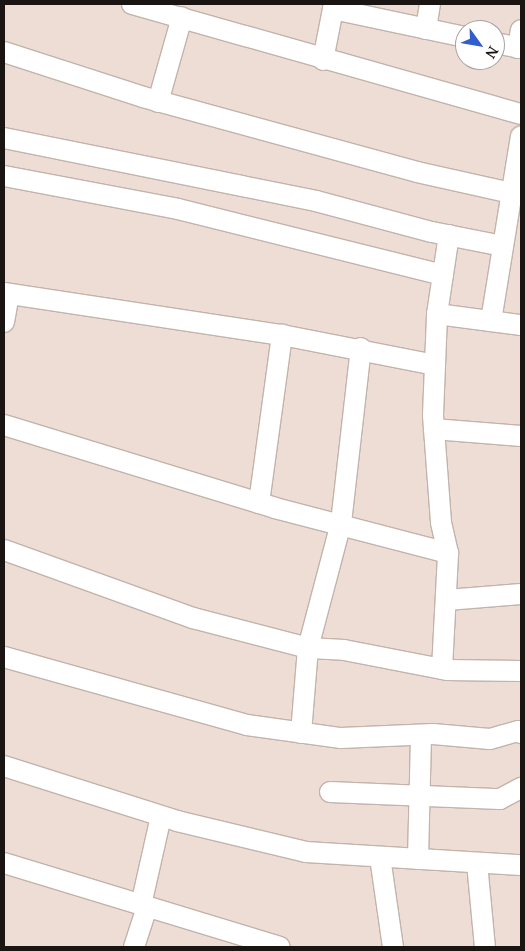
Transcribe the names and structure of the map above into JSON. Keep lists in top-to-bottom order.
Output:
{
  "north": "bottom right"
}
